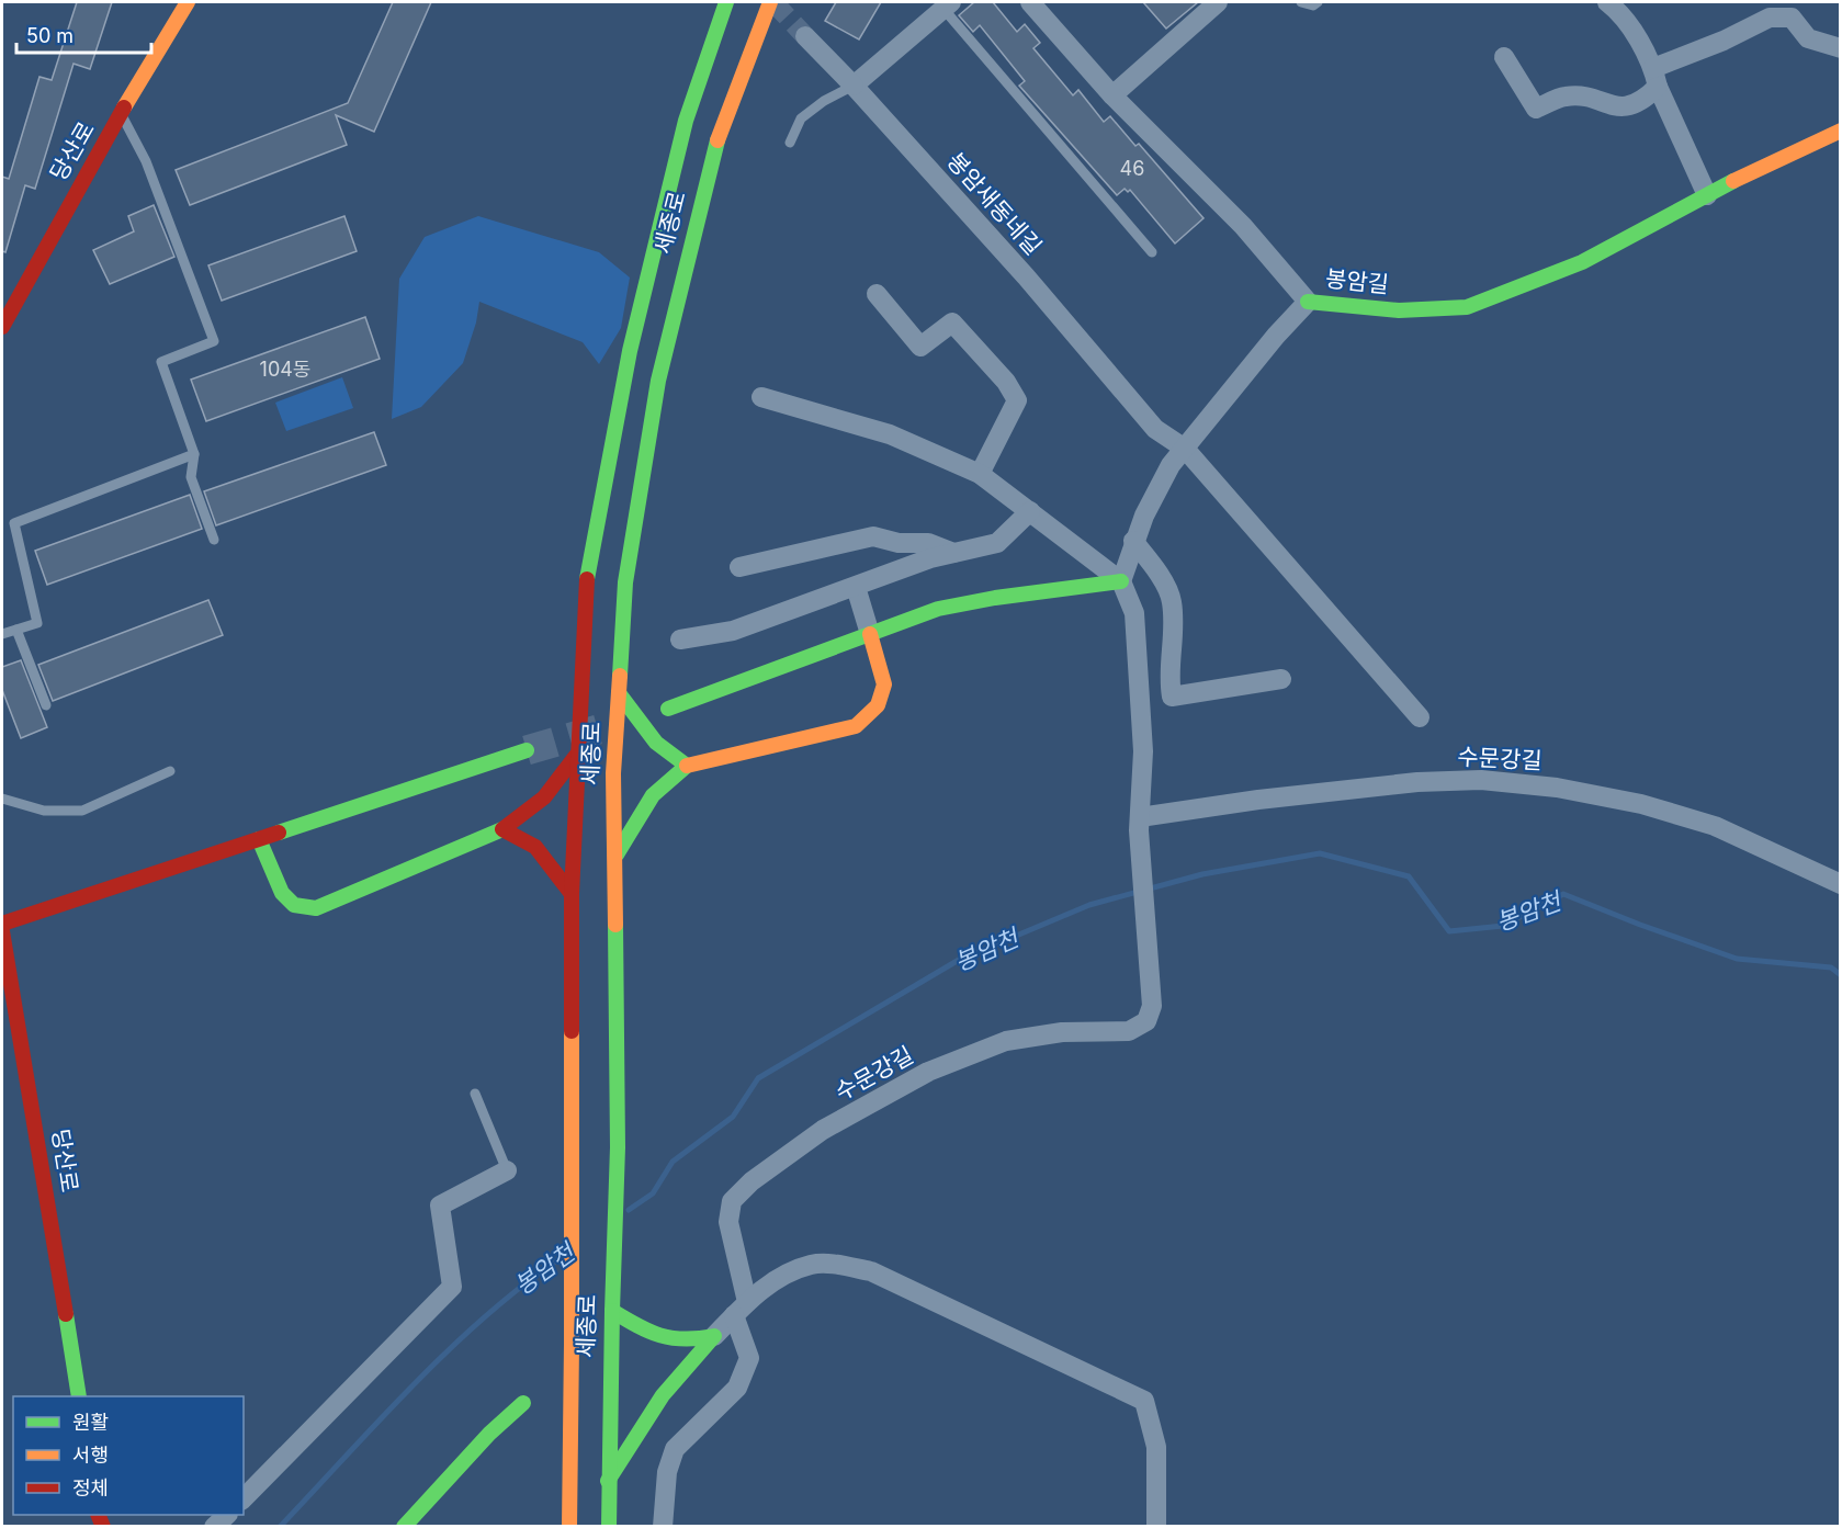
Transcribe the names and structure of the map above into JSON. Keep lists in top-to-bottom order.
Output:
{
  "streets": {
    "main road": ["당산로", "세종로", "봉암길"],
    "street": ["봉암새동네길", "수문강길"]
  },
  "water": ["봉암천"],
  "house_numbers": ["46", "104동"],
  "legend": ["원활", "서행", "정체"],
  "scale_bar": "50 m"
}
